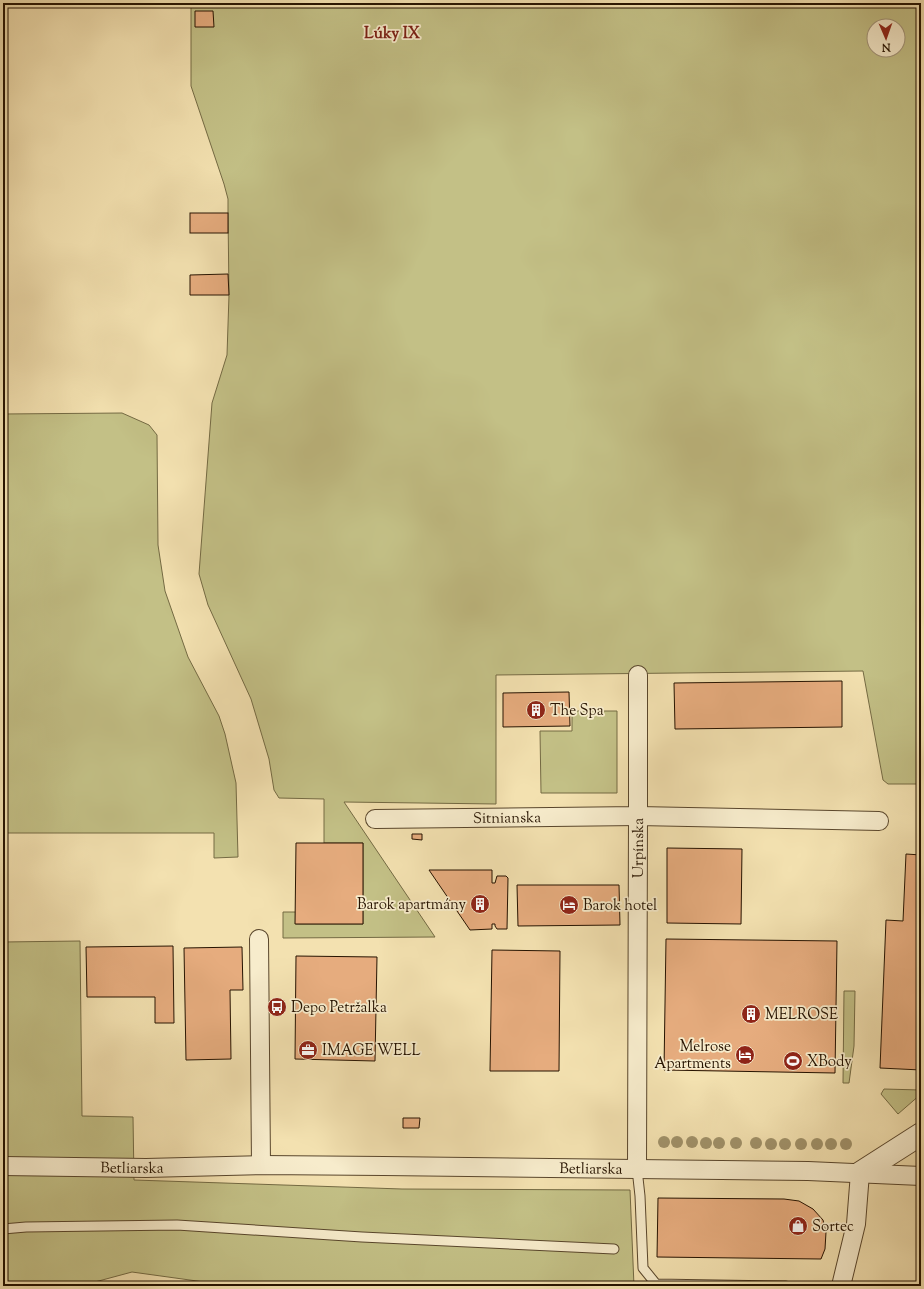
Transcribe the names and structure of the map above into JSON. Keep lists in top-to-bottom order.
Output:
{
  "streets": {
    "street": ["Sitnianska", "Urpínska", "Betliarska"]
  },
  "crossings": [
    ["Sitnianska", "Urpínska"],
    ["Urpínska", "Betliarska"]
  ],
  "districts": ["Lúky IX"],
  "places": {
    "building": ["The Spa", "Barok apartmány", "MELROSE"],
    "hotel": ["Barok hotel", "Melrose Apartments"],
    "bus stop": ["Depo Petržalka"],
    "office": ["IMAGE WELL"],
    "sports": ["XBody"],
    "shop": ["Sortec"]
  },
  "north": "bottom"
}
